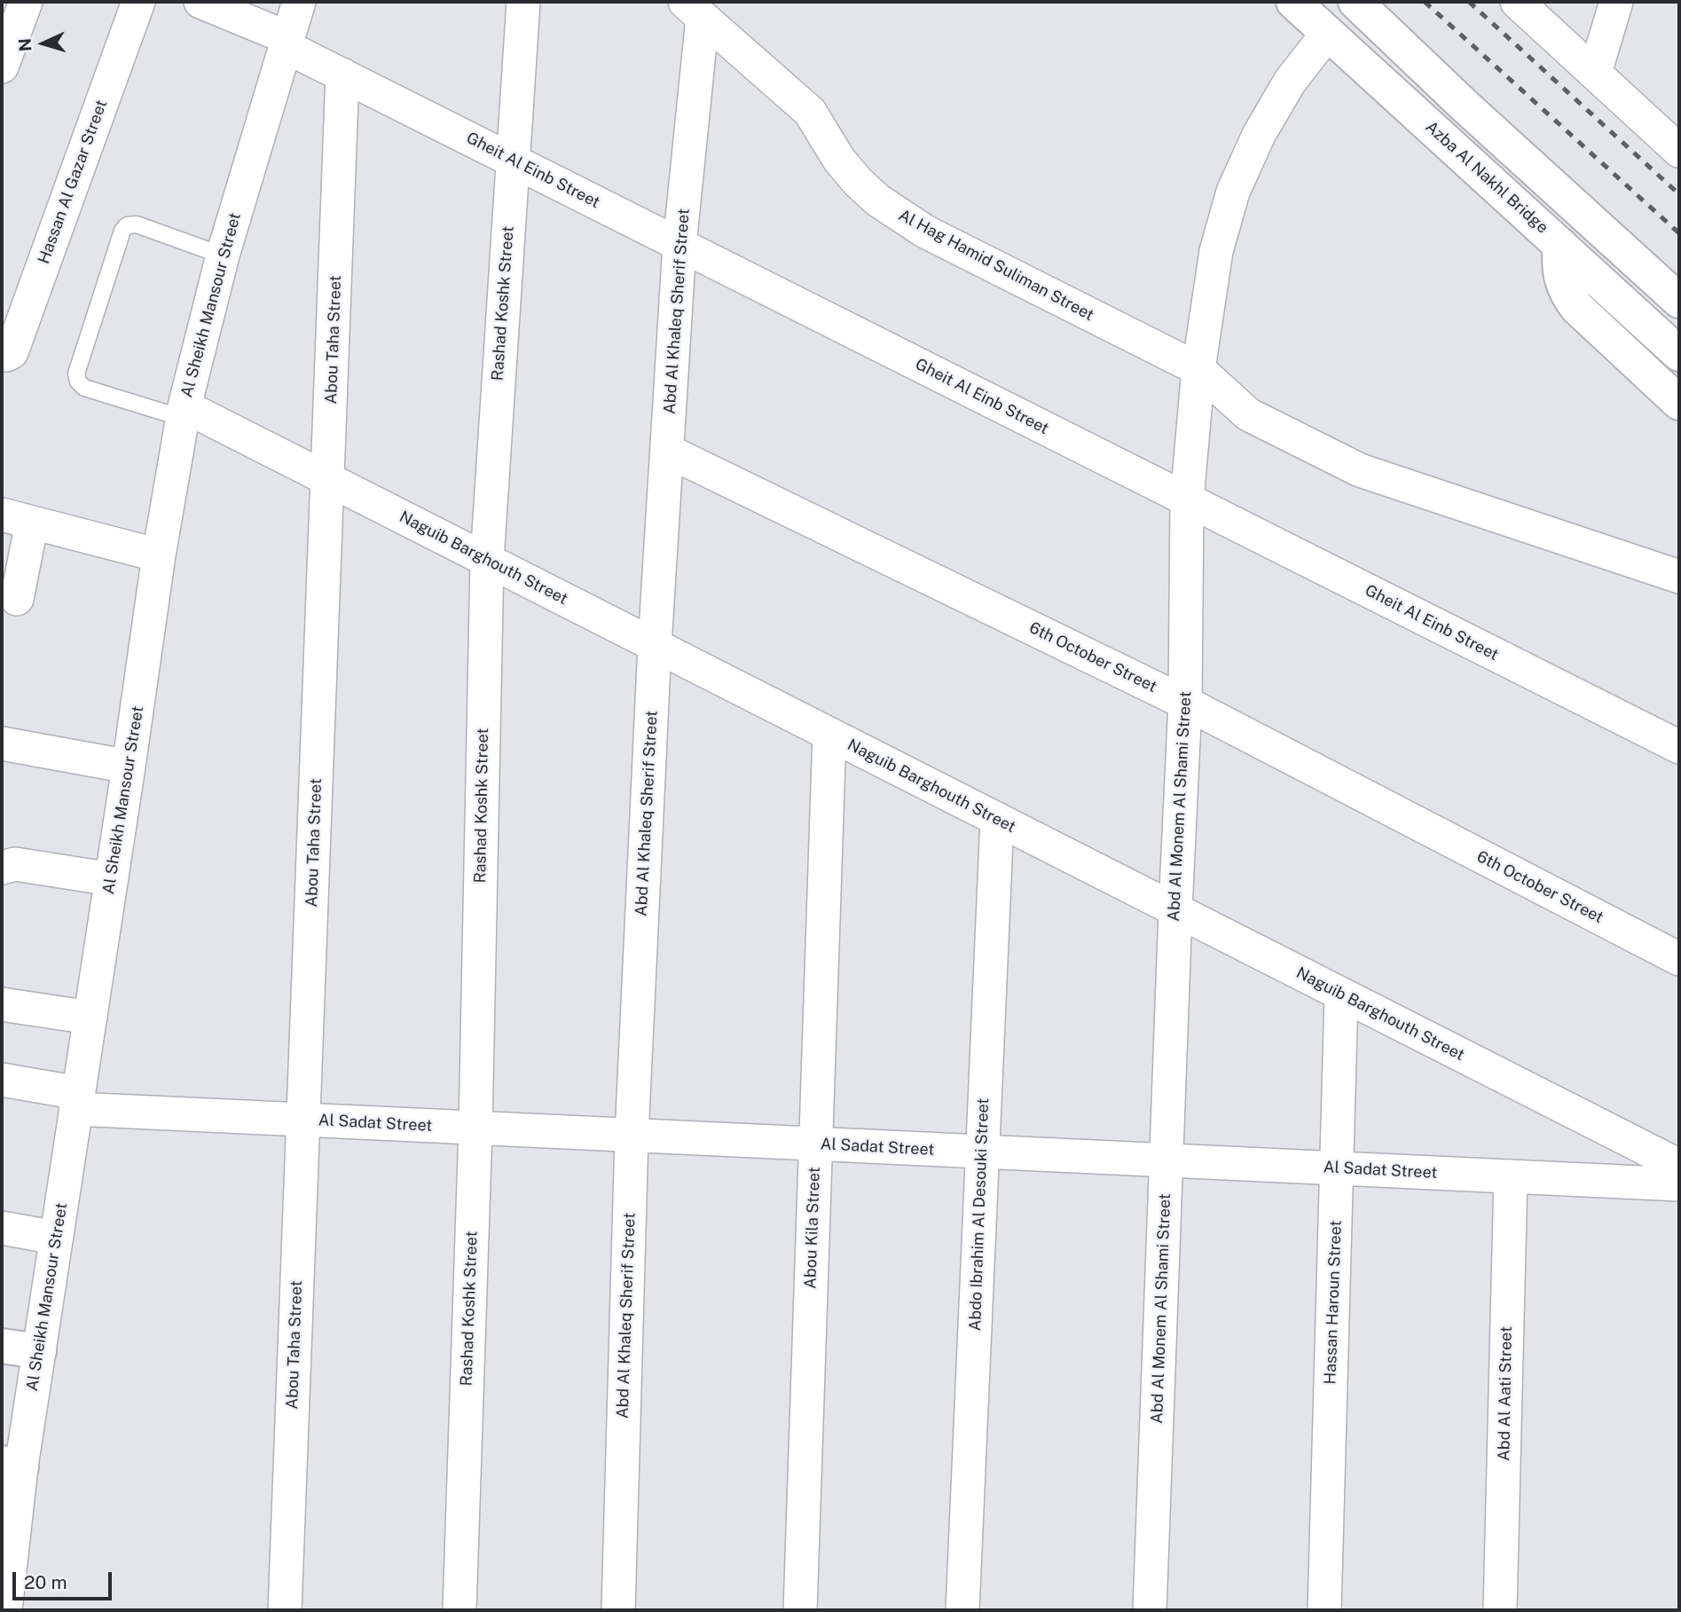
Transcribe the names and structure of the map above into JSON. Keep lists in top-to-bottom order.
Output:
{
  "streets": {
    "main road": ["Azba Al Nakhl Bridge"],
    "street": [
      "Gheit Al Einb Street",
      "Hassan Al Gazar Street",
      "Al Hag Hamid Suliman Street",
      "Rashad Koshk Street",
      "Al Sheikh Mansour Street",
      "Abd Al Khaleq Sherif Street",
      "Abou Taha Street",
      "Naguib Barghouth Street",
      "6th October Street",
      "Abd Al Monem Al Shami Street",
      "Al Sadat Street",
      "Abdo Ibrahim Al Desouki Street",
      "Abou Kila Street",
      "Hassan Haroun Street",
      "Abd Al Aati Street"
    ]
  },
  "crossings": [
    ["Gheit Al Einb Street", "Rashad Koshk Street"],
    ["Gheit Al Einb Street", "Al Sheikh Mansour Street"],
    ["Gheit Al Einb Street", "Abd Al Khaleq Sherif Street"],
    ["Gheit Al Einb Street", "Abou Taha Street"],
    ["Gheit Al Einb Street", "Abd Al Monem Al Shami Street"],
    ["Azba Al Nakhl Bridge", "Abd Al Monem Al Shami Street"],
    ["Al Hag Hamid Suliman Street", "Abd Al Khaleq Sherif Street"],
    ["Al Hag Hamid Suliman Street", "Abd Al Monem Al Shami Street"],
    ["Rashad Koshk Street", "Naguib Barghouth Street"],
    ["Rashad Koshk Street", "Al Sadat Street"],
    ["Al Sheikh Mansour Street", "Naguib Barghouth Street"],
    ["Al Sheikh Mansour Street", "Al Sadat Street"],
    ["Abd Al Khaleq Sherif Street", "Naguib Barghouth Street"],
    ["Abd Al Khaleq Sherif Street", "6th October Street"],
    ["Abd Al Khaleq Sherif Street", "Al Sadat Street"],
    ["Abou Taha Street", "Naguib Barghouth Street"],
    ["Abou Taha Street", "Al Sadat Street"],
    ["Naguib Barghouth Street", "Abd Al Monem Al Shami Street"],
    ["Naguib Barghouth Street", "Abdo Ibrahim Al Desouki Street"],
    ["Naguib Barghouth Street", "Abou Kila Street"],
    ["Naguib Barghouth Street", "Hassan Haroun Street"],
    ["6th October Street", "Abd Al Monem Al Shami Street"],
    ["Abd Al Monem Al Shami Street", "Al Sadat Street"],
    ["Al Sadat Street", "Abdo Ibrahim Al Desouki Street"],
    ["Al Sadat Street", "Abou Kila Street"],
    ["Al Sadat Street", "Hassan Haroun Street"],
    ["Al Sadat Street", "Abd Al Aati Street"]
  ],
  "scale_bar": "20 m",
  "north": "left"
}
